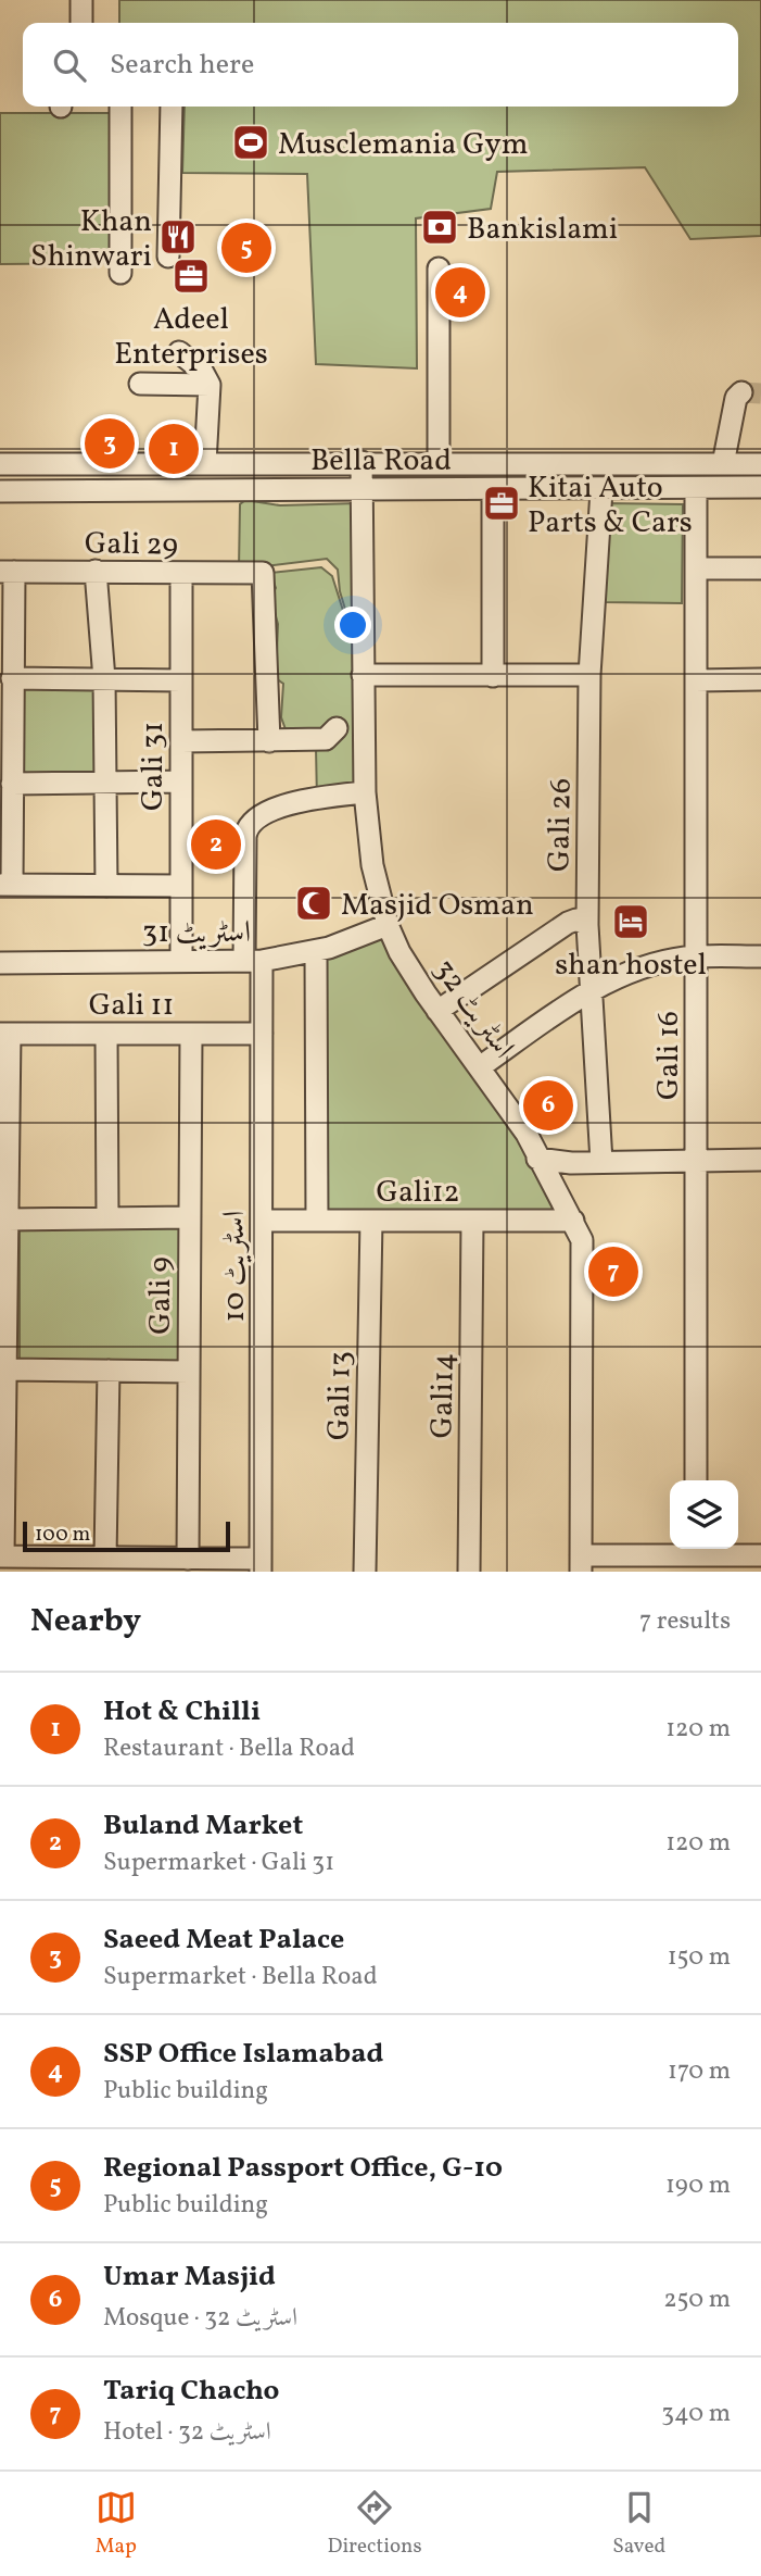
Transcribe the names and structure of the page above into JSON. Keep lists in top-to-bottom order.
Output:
{
  "streets": {
    "street": [
      "Bella Road",
      "Gali 29",
      "Gali 31",
      "Gali 26",
      "اسٹریٹ 31",
      "Gali 11",
      "اسٹریٹ 32",
      "Gali 16",
      "Gali12",
      "اسٹریٹ 10",
      "Gali 9",
      "Gali 13",
      "Gali14"
    ]
  },
  "crossings": [
    ["Bella Road", "Gali 26"],
    ["Bella Road", "اسٹریٹ 32"],
    ["Bella Road", "Gali 16"],
    ["Gali 29", "Gali 31"],
    ["Gali 31", "اسٹریٹ 31"],
    ["اسٹریٹ 31", "اسٹریٹ 32"],
    ["اسٹریٹ 31", "اسٹریٹ 10"],
    ["Gali 11", "اسٹریٹ 10"],
    ["Gali 11", "Gali 9"],
    ["اسٹریٹ 32", "Gali12"],
    ["اسٹریٹ 32", "اسٹریٹ 10"],
    ["Gali12", "اسٹریٹ 10"],
    ["Gali12", "Gali 13"],
    ["Gali12", "Gali14"]
  ],
  "places": {
    "sports": ["Musclemania Gym"],
    "bank": ["Bankislami"],
    "restaurant": ["Khan Shinwari"],
    "office": ["Adeel Enterprises", "Kitai Auto Parts & Cars"],
    "mosque": ["Masjid Osman"],
    "hotel": ["shan hostel"]
  },
  "scale_bar": "100 m",
  "page": {
    "search": "Search here",
    "pins": [
      "5",
      "4",
      "3",
      "1",
      "2",
      "6",
      "7"
    ],
    "scale": "100 m",
    "heading": ["Nearby", "7 results"],
    "list": [
      {
        "mark": "1",
        "name": "Hot & Chilli",
        "note": "Restaurant · Bella Road",
        "value": "120 m"
      },
      {
        "mark": "2",
        "name": "Buland Market",
        "note": "Supermarket · Gali 31",
        "value": "120 m"
      },
      {
        "mark": "3",
        "name": "Saeed Meat Palace",
        "note": "Supermarket · Bella Road",
        "value": "150 m"
      },
      {
        "mark": "4",
        "name": "SSP Office Islamabad",
        "note": "Public building",
        "value": "170 m"
      },
      {
        "mark": "5",
        "name": "Regional Passport Office, G-10",
        "note": "Public building",
        "value": "190 m"
      },
      {
        "mark": "6",
        "name": "Umar Masjid",
        "note": "Mosque · اسٹریٹ 32",
        "value": "250 m"
      },
      {
        "mark": "7",
        "name": "Tariq Chacho",
        "note": "Hotel · اسٹریٹ 32",
        "value": "340 m"
      }
    ],
    "nav": ["Map", "Directions", "Saved"]
  }
}
